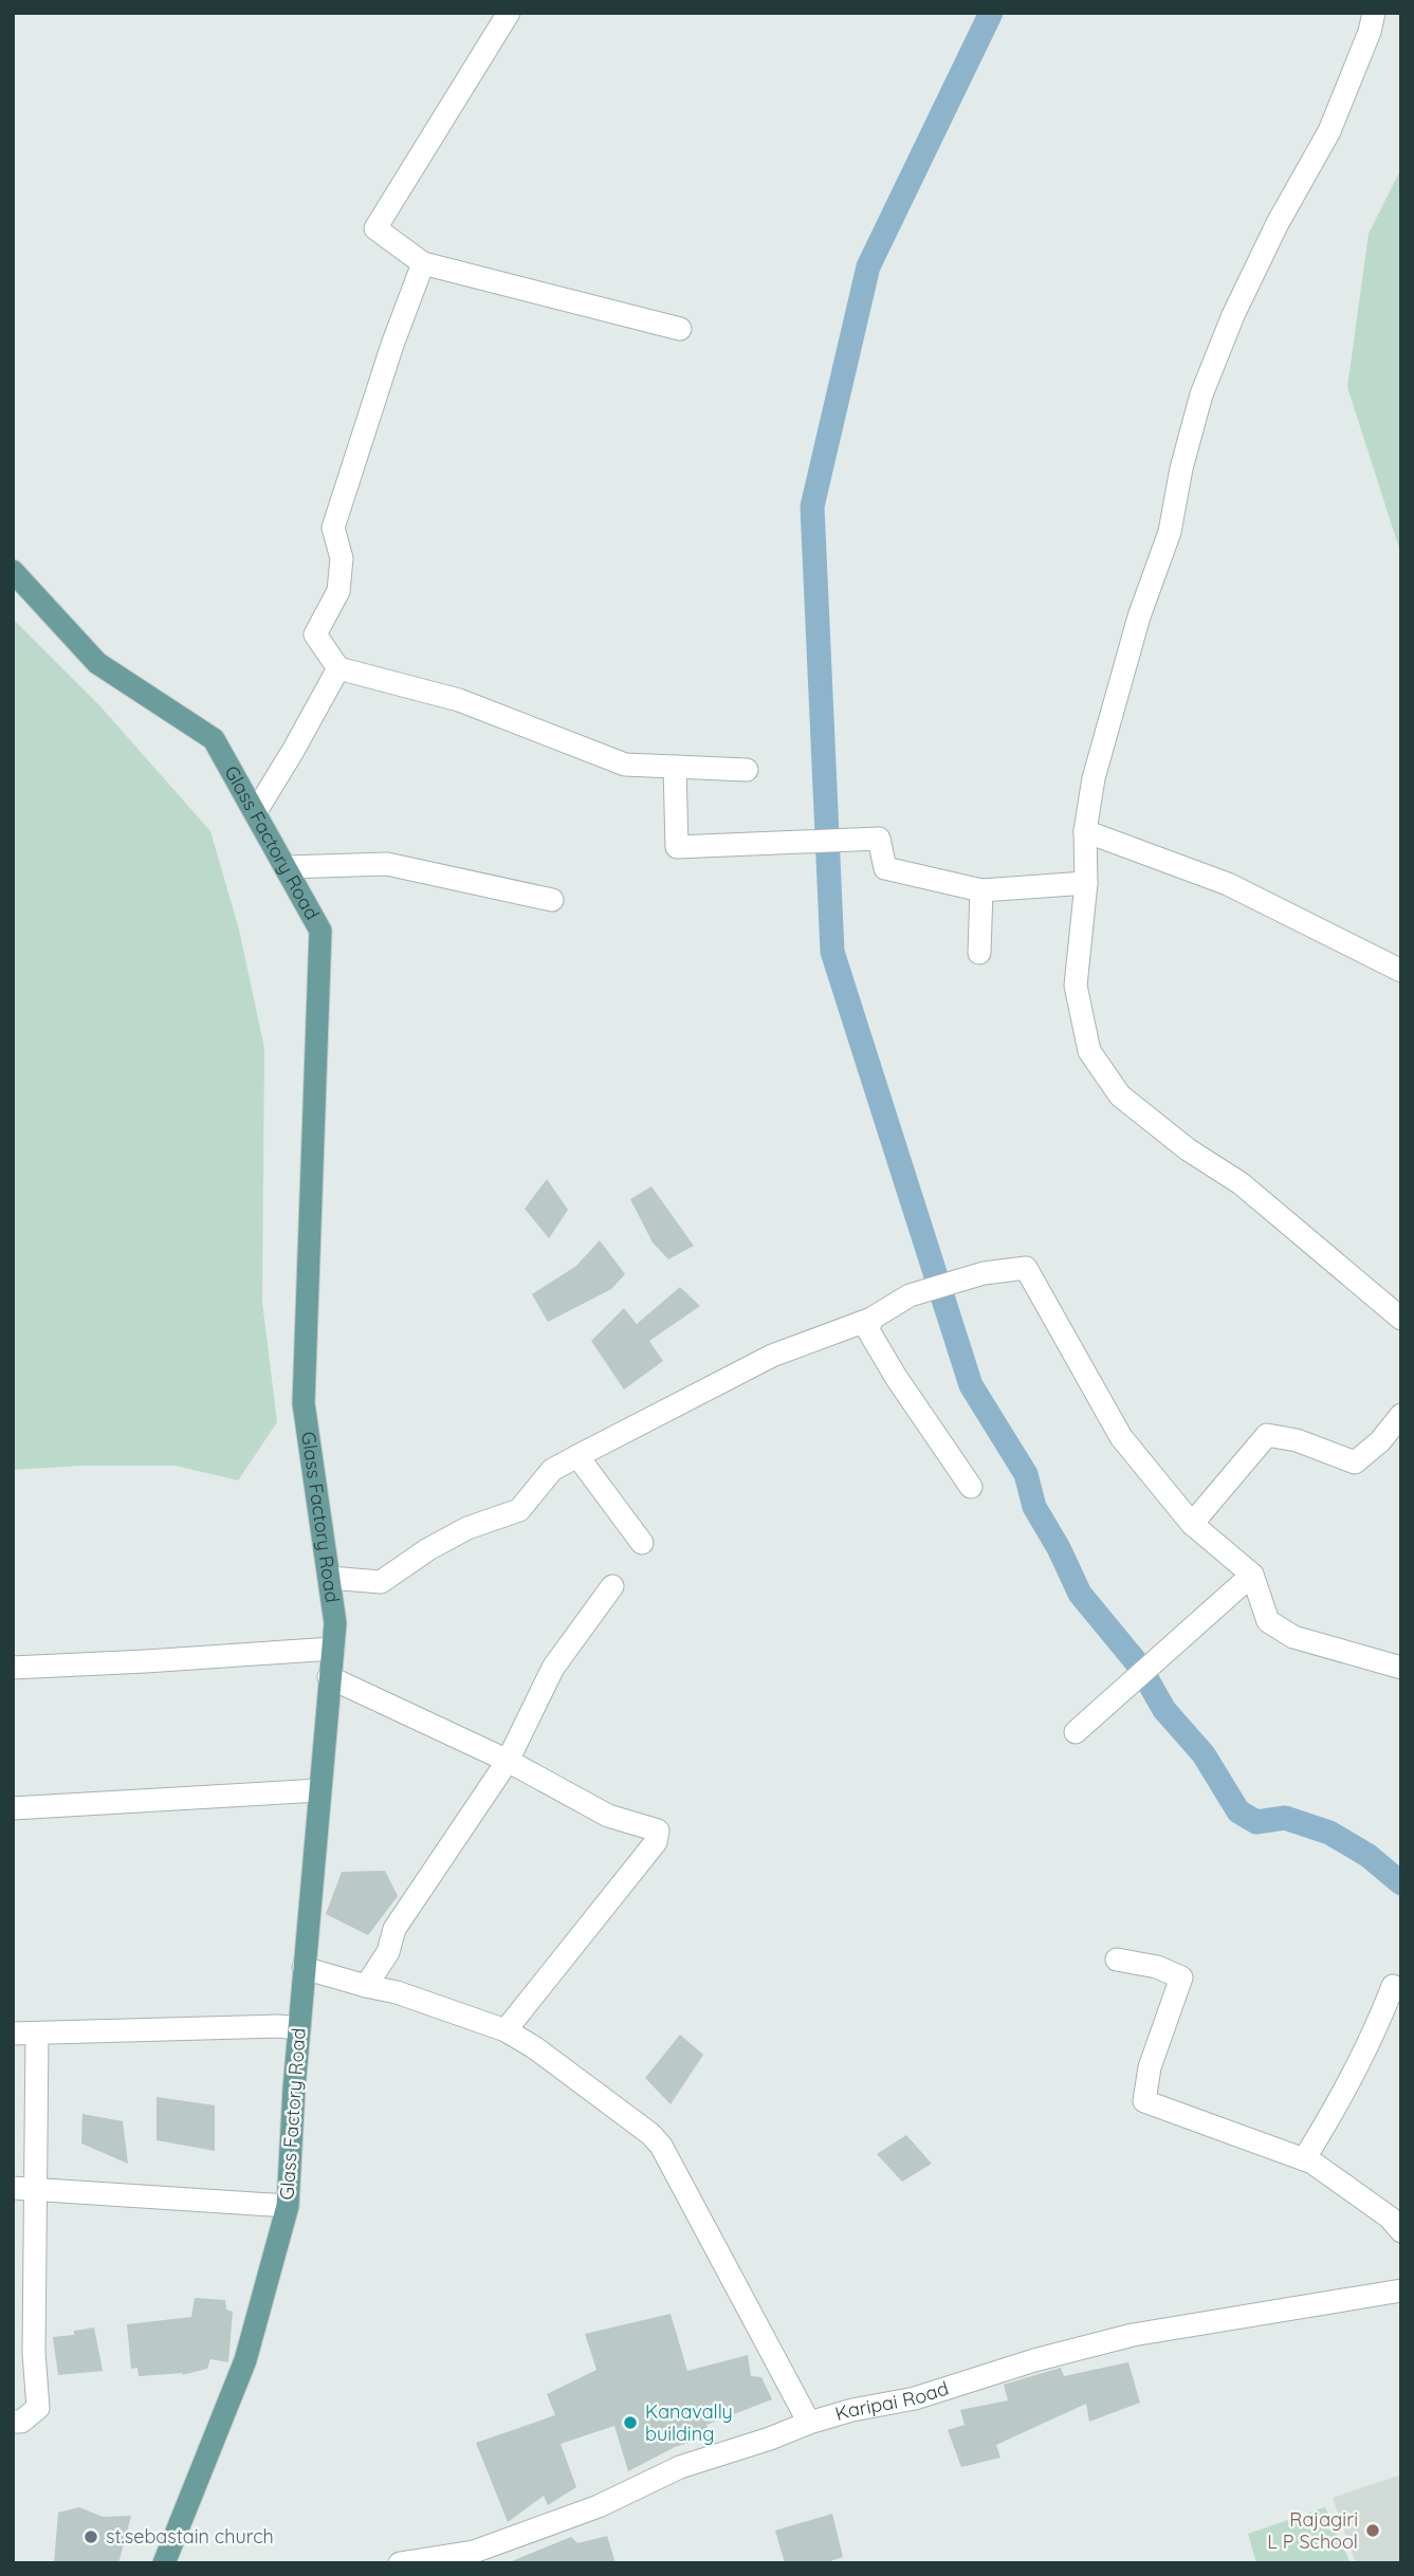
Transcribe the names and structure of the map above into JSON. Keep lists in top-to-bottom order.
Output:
{
  "streets": {
    "main road": ["Glass Factory Road"],
    "street": ["Karipai Road"]
  },
  "places": ["Kanavally building", "Rajagiri L P School", "st.sebastain church"]
}
